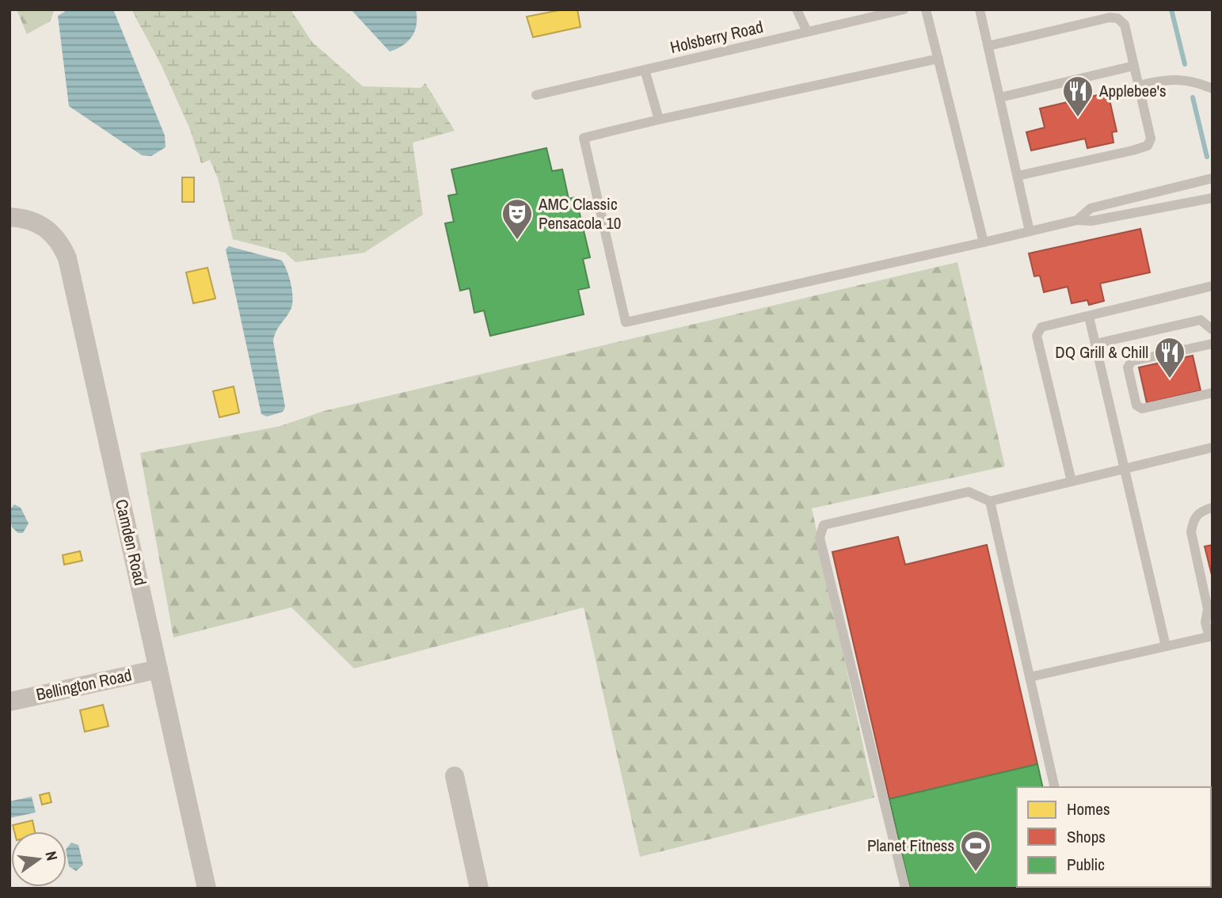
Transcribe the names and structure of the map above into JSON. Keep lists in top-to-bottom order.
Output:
{
  "streets": {
    "street": ["Camden Road", "Bellington Road"],
    "lane": ["Holsberry Road"]
  },
  "crossings": [
    ["Camden Road", "Bellington Road"]
  ],
  "places": {
    "restaurant": ["Applebee's", "DQ Grill & Chill"],
    "theatre": ["AMC Classic Pensacola 10"],
    "sports": ["Planet Fitness"]
  },
  "legend": ["Homes", "Shops", "Public"],
  "north": "right"
}
